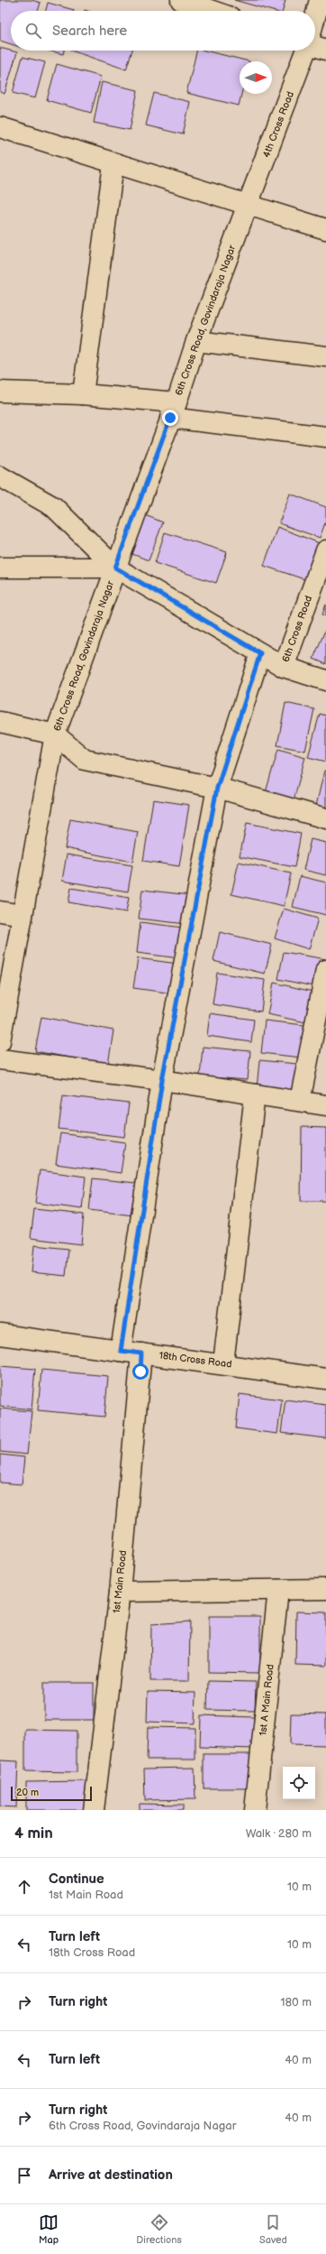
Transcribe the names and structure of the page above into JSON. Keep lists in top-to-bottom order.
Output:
{
  "streets": {
    "street": [
      "4th Cross Road",
      "6th Cross Road, Govindaraja Nagar",
      "6th Cross Road",
      "18th Cross Road",
      "1st Main Road",
      "1st A Main Road"
    ]
  },
  "crossings": [
    ["4th Cross Road", "6th Cross Road, Govindaraja Nagar"],
    ["18th Cross Road", "1st Main Road"]
  ],
  "scale_bar": "20 m",
  "north": "right",
  "page": {
    "search": "Search here",
    "scale": "20 m",
    "heading": ["4 min", "Walk · 280 m"],
    "list": [
      ["Continue", "1st Main Road", "10 m"],
      ["Turn left", "18th Cross Road", "10 m"],
      ["Turn right", "180 m"],
      ["Turn left", "40 m"],
      ["Turn right", "6th Cross Road, Govindaraja Nagar", "40 m"],
      "Arrive at destination"
    ],
    "nav": ["Map", "Directions", "Saved"]
  }
}
